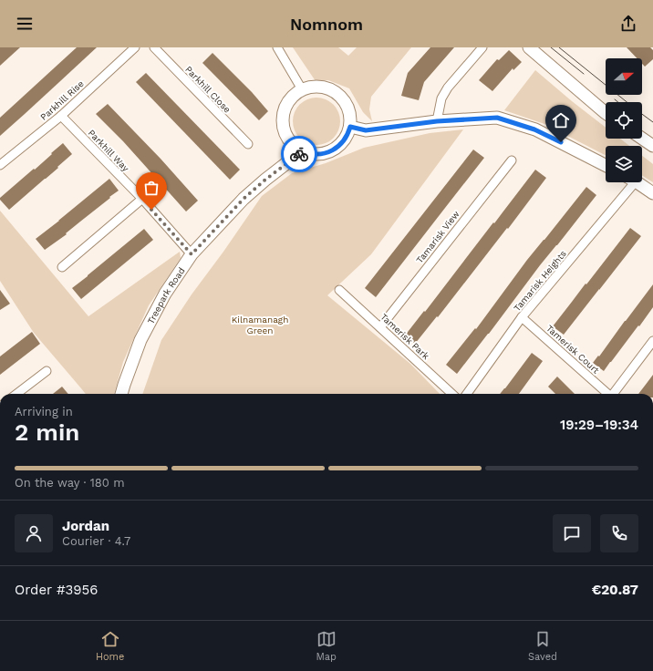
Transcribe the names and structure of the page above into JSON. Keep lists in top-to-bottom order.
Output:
{
  "streets": {
    "street": [
      "Parkhill Close",
      "Parkhill Rise",
      "Parkhill Way",
      "Tamarisk View",
      "Tamarisk Heights",
      "Treepark Road",
      "Tamerisk Park",
      "Tamerisk Court"
    ]
  },
  "crossings": [
    ["Parkhill Rise", "Parkhill Way"],
    ["Parkhill Way", "Treepark Road"],
    ["Tamarisk View", "Tamerisk Park"],
    ["Tamarisk Heights", "Tamerisk Court"]
  ],
  "parks": ["Kilnamanagh Green"],
  "north": "right",
  "page": {
    "header": "Nomnom",
    "heading": ["2 min", "Arriving in", "19:29–19:34"],
    "panel": [
      "Jordan",
      "Courier · 4.7",
      "Order #3956",
      "€20.87"
    ],
    "bar": "On the way · 180 m",
    "tabs": ["Home", "Map", "Saved"]
  }
}
